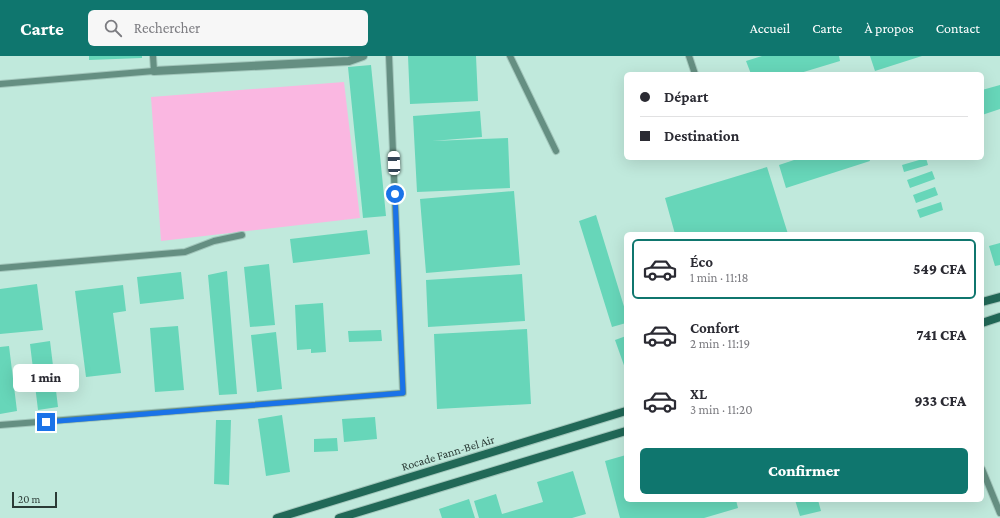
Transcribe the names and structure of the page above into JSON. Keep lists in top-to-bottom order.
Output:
{
  "streets": {
    "street": ["Rocade Fann-Bel Air"]
  },
  "scale_bar": "20 m",
  "page": {
    "header": "Carte",
    "search": "Rechercher",
    "nav": [
      "Accueil",
      "Carte",
      "À propos",
      "Contact"
    ],
    "banner": ["Départ", "Destination"],
    "list": [
      {
        "name": "Éco",
        "note": "1 min · 11:18",
        "value": "549 CFA"
      },
      {
        "name": "Confort",
        "note": "2 min · 11:19",
        "value": "741 CFA"
      },
      {
        "name": "XL",
        "note": "3 min · 11:20",
        "value": "933 CFA"
      }
    ],
    "bubble": "1 min",
    "buttons": "Confirmer",
    "scale": "20 m"
  }
}
